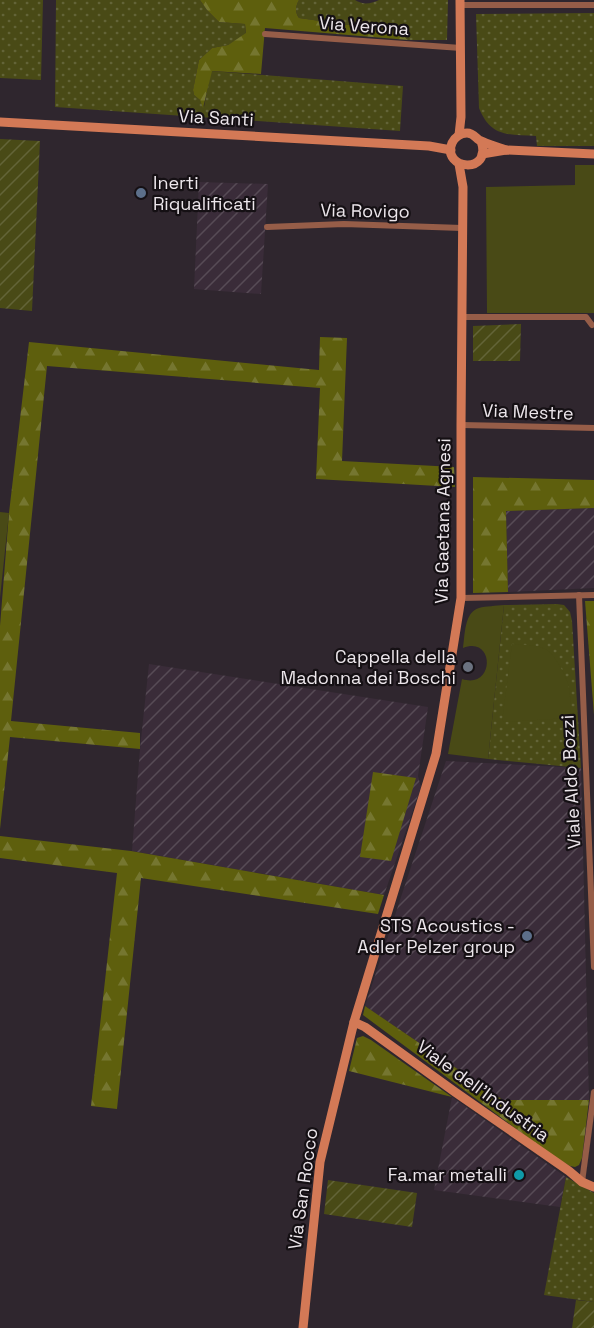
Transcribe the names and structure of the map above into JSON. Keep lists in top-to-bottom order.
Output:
{
  "streets": {
    "street": [
      "Via Verona",
      "Via Santi",
      "Via Rovigo",
      "Via Mestre",
      "Via Gaetana Agnesi",
      "Viale Aldo Bozzi",
      "Viale dell'Industria",
      "Via San Rocco"
    ]
  },
  "crossings": [
    ["Via Santi", "Via Gaetana Agnesi"],
    ["Via Rovigo", "Via Gaetana Agnesi"],
    ["Via Mestre", "Via Gaetana Agnesi"],
    ["Via Gaetana Agnesi", "Viale dell'Industria"],
    ["Via Gaetana Agnesi", "Via San Rocco"],
    ["Viale dell'Industria", "Via San Rocco"]
  ],
  "places": [
    "Inerti Riqualificati",
    "Cappella della Madonna dei Boschi",
    "STS Acoustics - Adler Pelzer group",
    "Fa.mar metalli"
  ]
}
